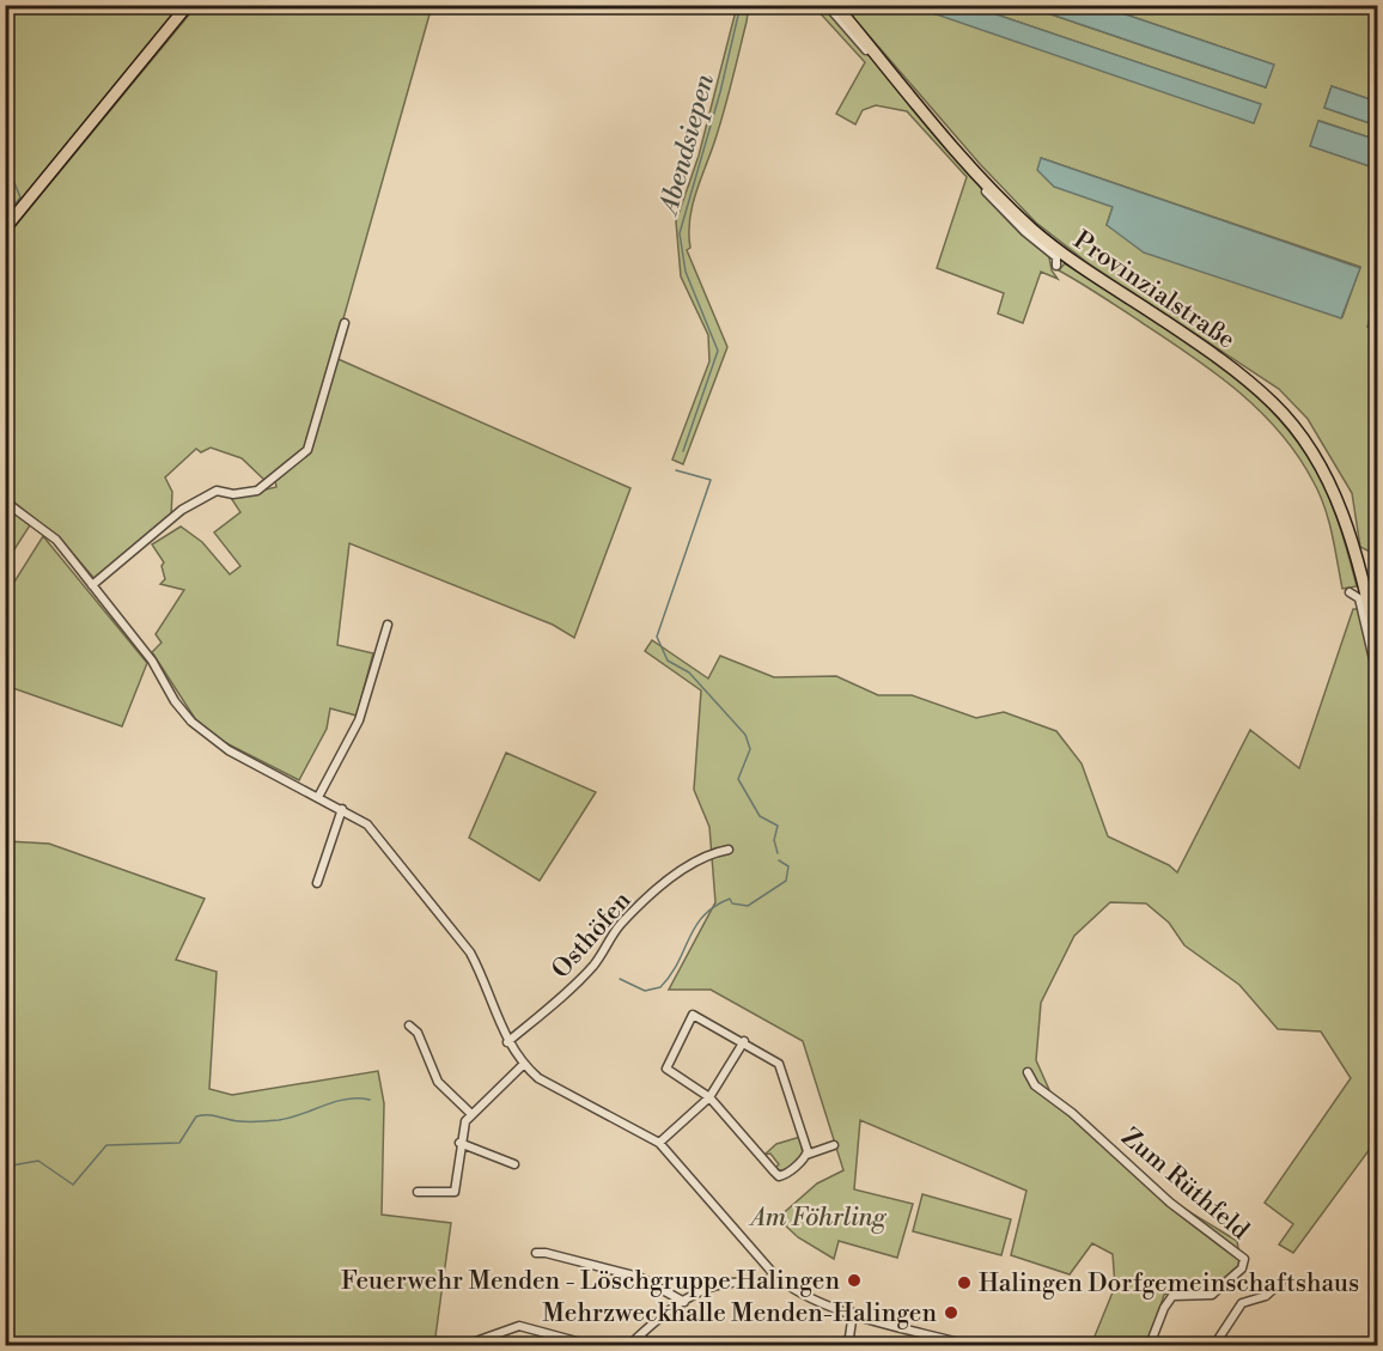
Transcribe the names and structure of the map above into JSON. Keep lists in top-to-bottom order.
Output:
{
  "streets": {
    "main road": ["Provinzialstraße"],
    "street": ["Osthöfen", "Zum Rüthfeld"]
  },
  "water": ["Abendsiepen"],
  "parks": ["Am Föhrling"],
  "places": ["Feuerwehr Menden - Löschgruppe Halingen", "Halingen Dorfgemeinschaftshaus", "Mehrzweckhalle Menden-Halingen"]
}
